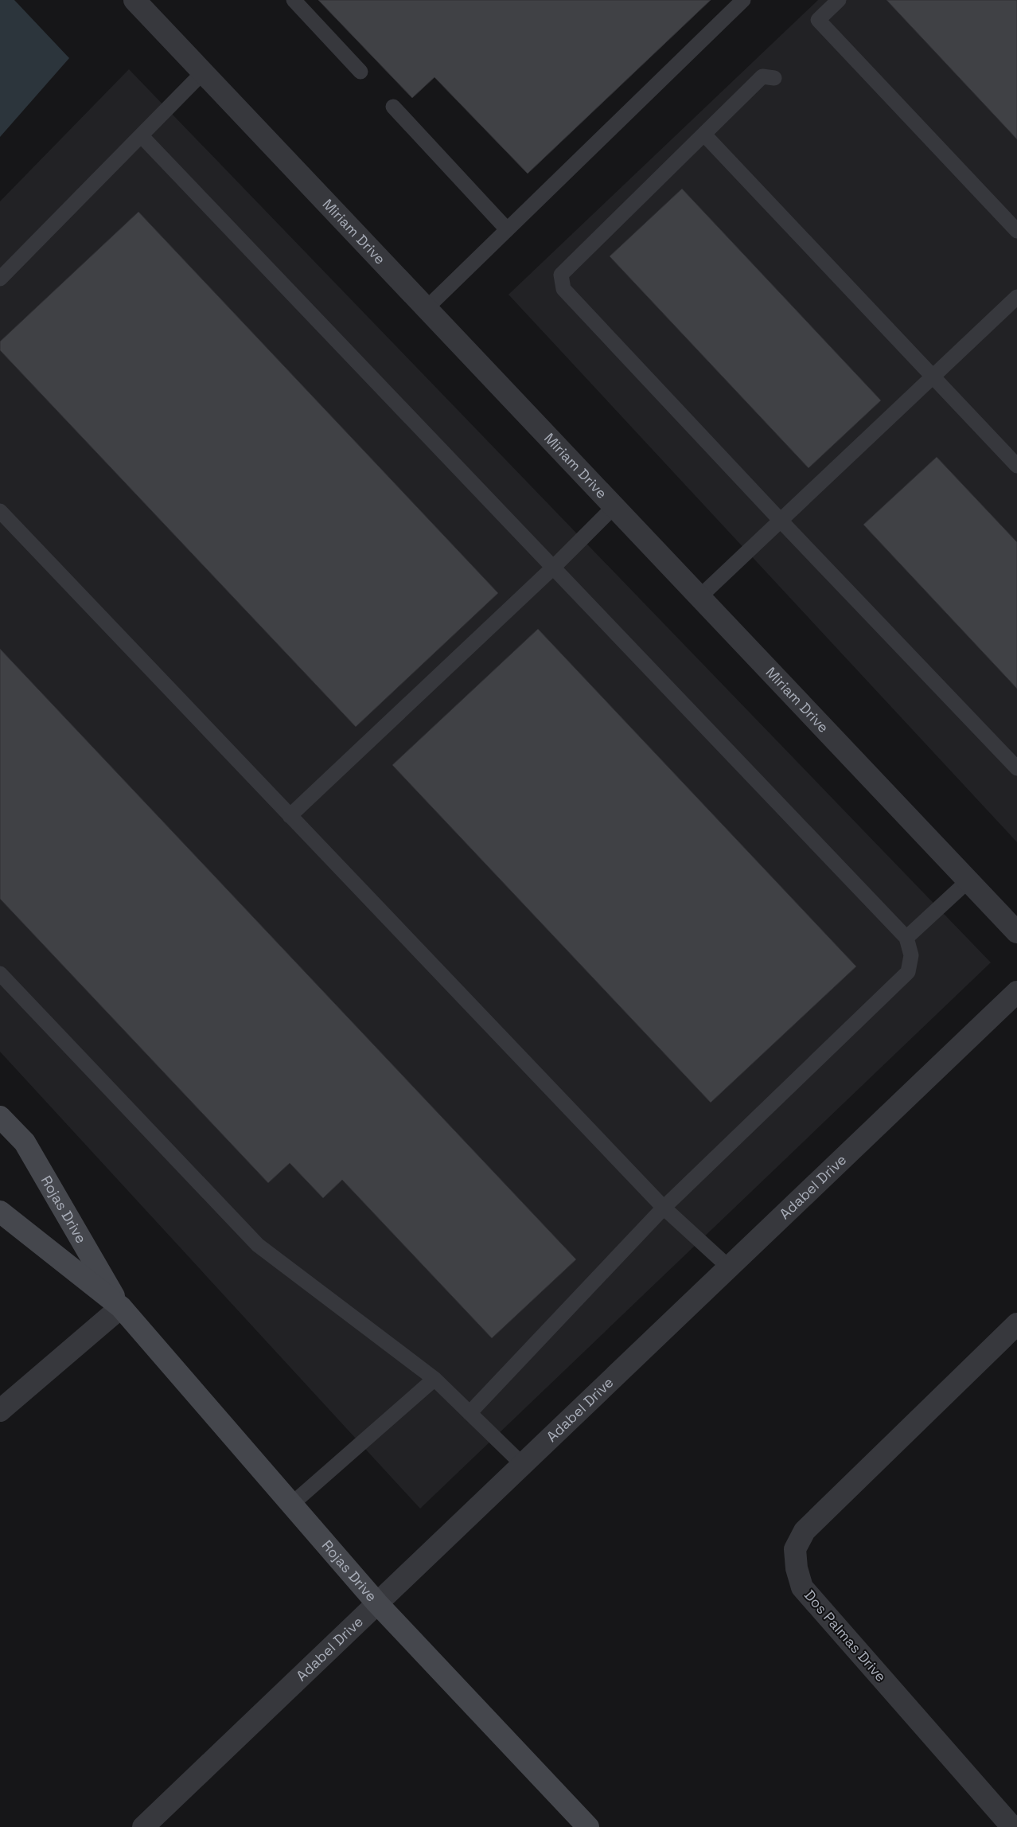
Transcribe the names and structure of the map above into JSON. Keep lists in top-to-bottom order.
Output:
{
  "streets": {
    "main road": ["Rojas Drive"],
    "street": ["Miriam Drive", "Adabel Drive", "Dos Palmas Drive"]
  },
  "crossings": [
    ["Adabel Drive", "Rojas Drive"]
  ]
}
